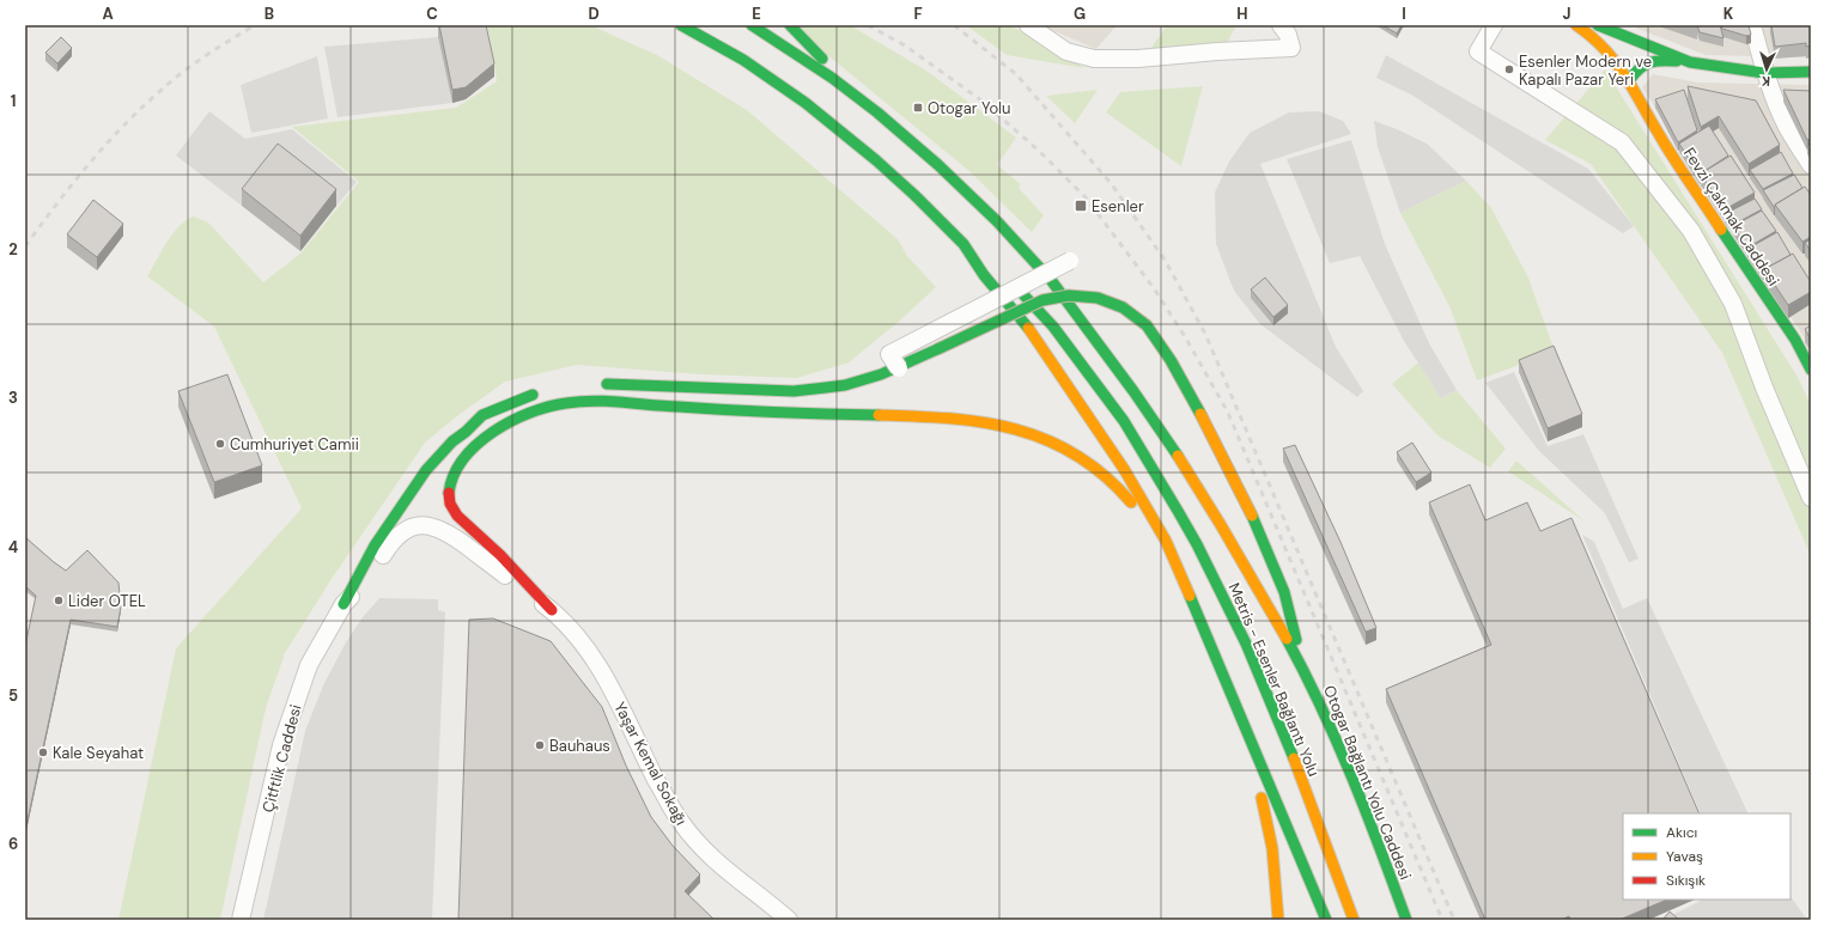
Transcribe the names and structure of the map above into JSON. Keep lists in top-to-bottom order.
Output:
{
  "streets": {
    "main road": ["Fevzi Çakmak Caddesi", "Metris - Esenler Bağlantı Yolu", "Otogar Bağlantı Yolu Caddesi"],
    "street": ["Çitftlik Caddesi", "Yaşar Kemal Sokağı"]
  },
  "crossings": [
    ["Çitftlik Caddesi", "Yaşar Kemal Sokağı"]
  ],
  "places": {
    "other": [
      "Esenler Modern ve Kapalı Pazar Yeri",
      "Cumhuriyet Camii",
      "Lider OTEL",
      "Bauhaus",
      "Kale Seyahat"
    ],
    "transit": ["Otogar Yolu", "Esenler"]
  },
  "legend": ["Akıcı", "Yavaş", "Sıkışık"],
  "north": "bottom",
  "grid": {
    "columns": [
      "A",
      "B",
      "C",
      "D",
      "E",
      "F",
      "G",
      "H",
      "I",
      "J",
      "K"
    ],
    "rows": [
      "1",
      "2",
      "3",
      "4",
      "5",
      "6"
    ]
  }
}
